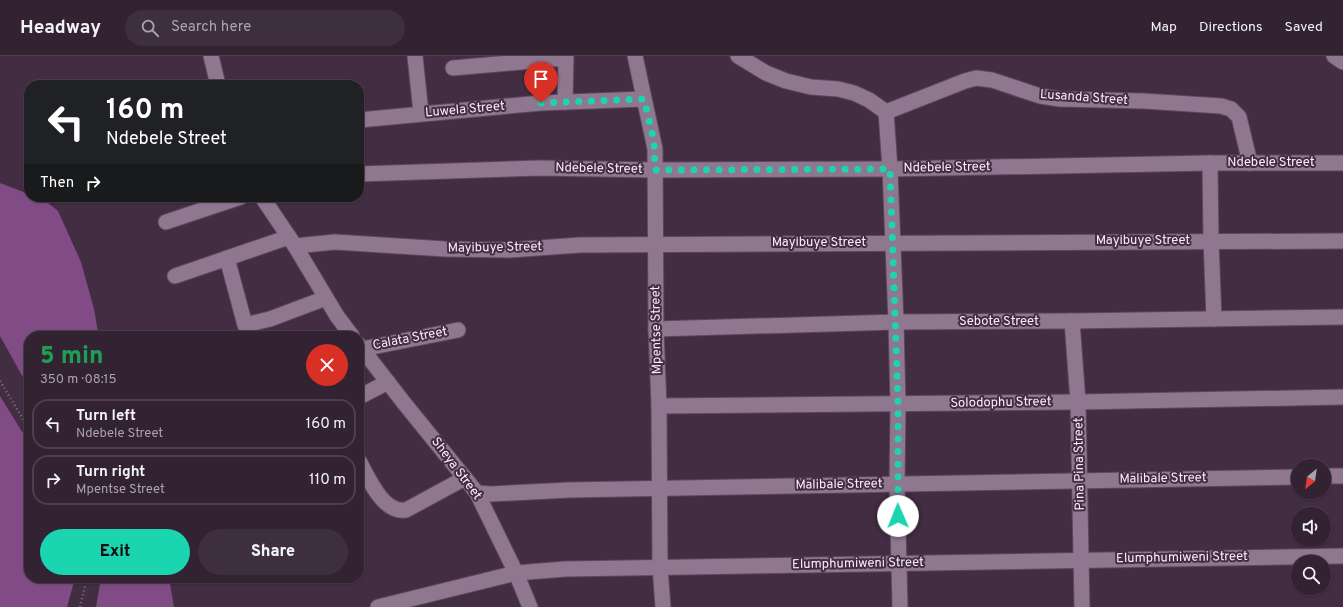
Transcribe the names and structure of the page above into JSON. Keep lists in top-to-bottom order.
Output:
{
  "streets": {
    "street": [
      "Lusanda Street",
      "Luwela Street",
      "Ndebele Street",
      "Mayibuye Street",
      "Sebote Street",
      "Mpentse Street",
      "Calata Street",
      "Solodophu Street",
      "Pina Pina Street",
      "Sheya Street",
      "Malibale Street",
      "Elumphumiweni Street"
    ]
  },
  "crossings": [
    ["Lusanda Street", "Ndebele Street"],
    ["Luwela Street", "Mpentse Street"],
    ["Ndebele Street", "Mpentse Street"],
    ["Mayibuye Street", "Mpentse Street"],
    ["Sebote Street", "Mpentse Street"],
    ["Sebote Street", "Pina Pina Street"],
    ["Mpentse Street", "Solodophu Street"],
    ["Mpentse Street", "Malibale Street"],
    ["Mpentse Street", "Elumphumiweni Street"],
    ["Solodophu Street", "Pina Pina Street"],
    ["Pina Pina Street", "Malibale Street"],
    ["Pina Pina Street", "Elumphumiweni Street"],
    ["Sheya Street", "Malibale Street"],
    ["Sheya Street", "Elumphumiweni Street"]
  ],
  "north": "bottom left",
  "page": {
    "header": "Headway",
    "search": "Search here",
    "nav": ["Map", "Directions", "Saved"],
    "turn": ["160 m", "Ndebele Street"],
    "then": "Then",
    "heading": ["5 min", "350 m · 08:15"],
    "list": [
      {
        "name": "Turn left",
        "note": "Ndebele Street",
        "value": "160 m"
      },
      {
        "name": "Turn right",
        "note": "Mpentse Street",
        "value": "110 m"
      }
    ],
    "buttons": ["Exit", "Share"]
  }
}
